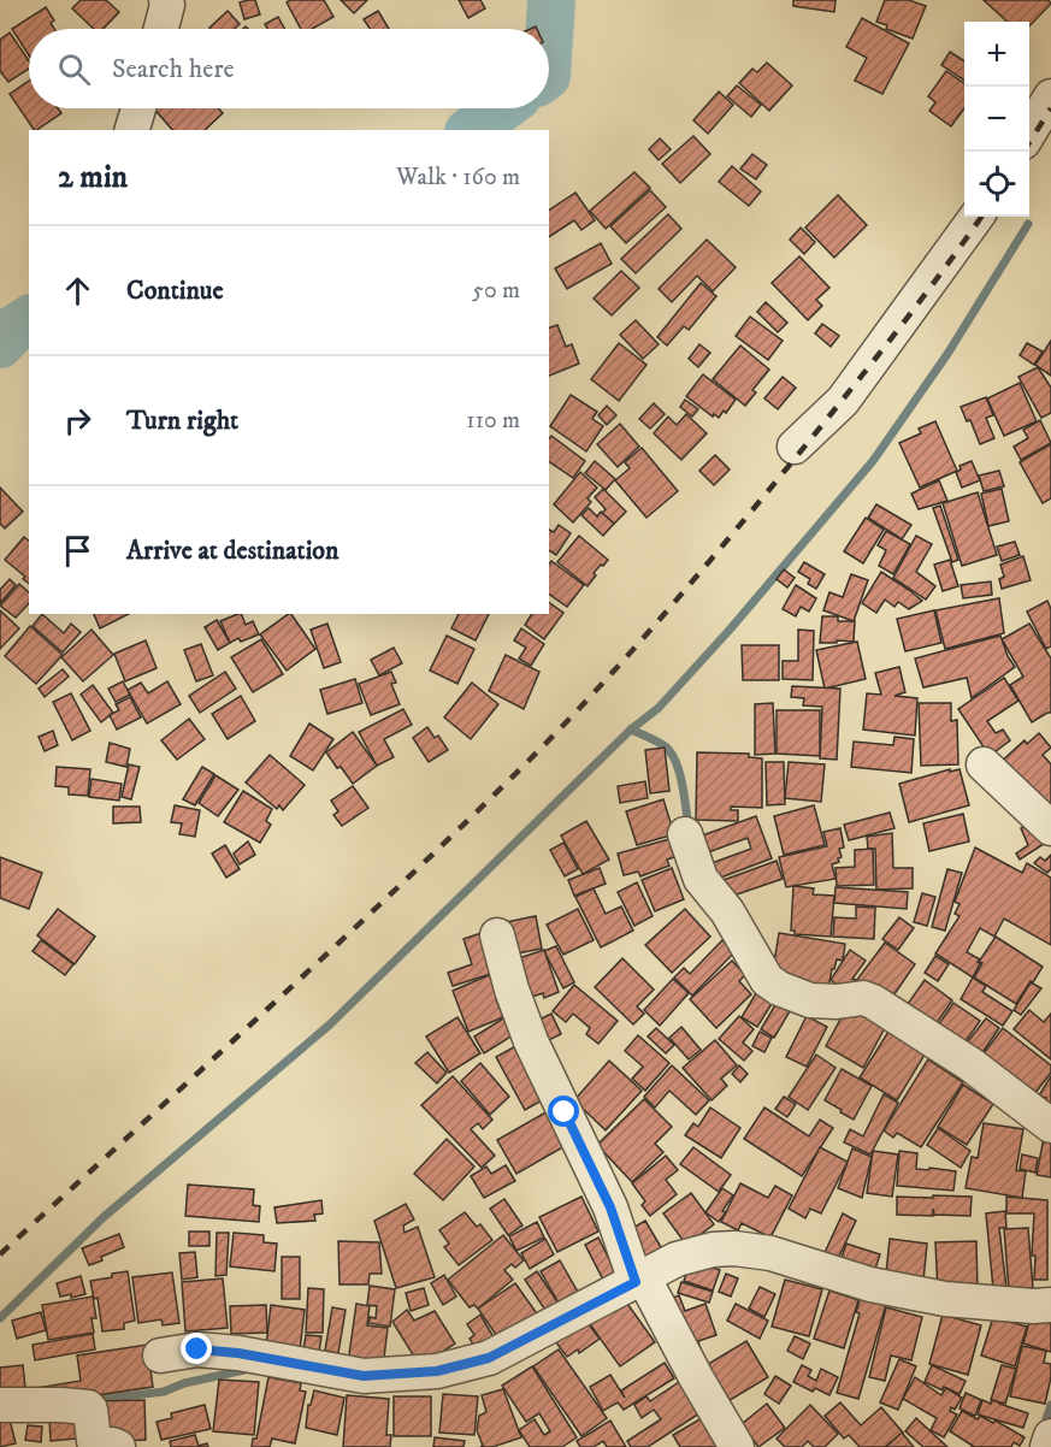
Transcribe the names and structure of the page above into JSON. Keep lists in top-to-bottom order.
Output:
{
  "page": {
    "map_buttons": ["+", "−"],
    "search": "Search here",
    "heading": ["2 min", "Walk · 160 m"],
    "list": [
      ["Continue", "50 m"],
      ["Turn right", "110 m"],
      "Arrive at destination"
    ]
  }
}
